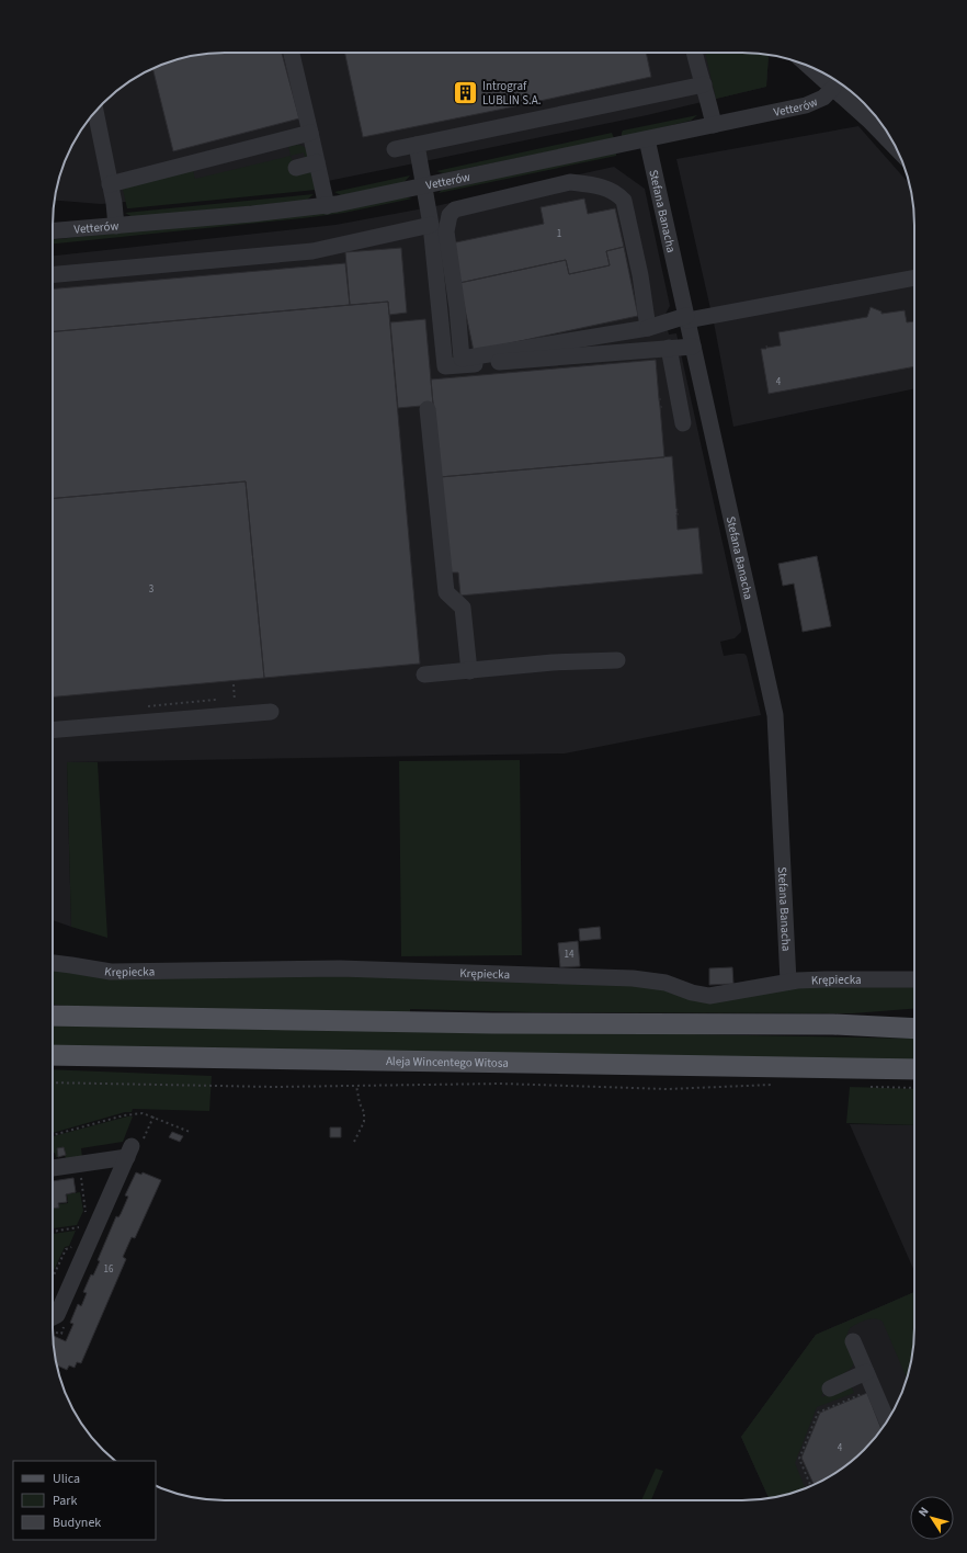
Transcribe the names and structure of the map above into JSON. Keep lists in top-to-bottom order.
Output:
{
  "streets": {
    "main road": ["Aleja Wincentego Witosa"],
    "street": ["Vetterów", "Stefana Banacha", "Krępiecka"]
  },
  "crossings": [
    ["Vetterów", "Stefana Banacha"],
    ["Stefana Banacha", "Krępiecka"]
  ],
  "places": {
    "building": ["Intrograf LUBLIN S.A."]
  },
  "house_numbers": [
    "1",
    "4",
    "3",
    "14",
    "16",
    "4"
  ],
  "legend": ["Ulica", "Park", "Budynek"],
  "north": "top left"
}
